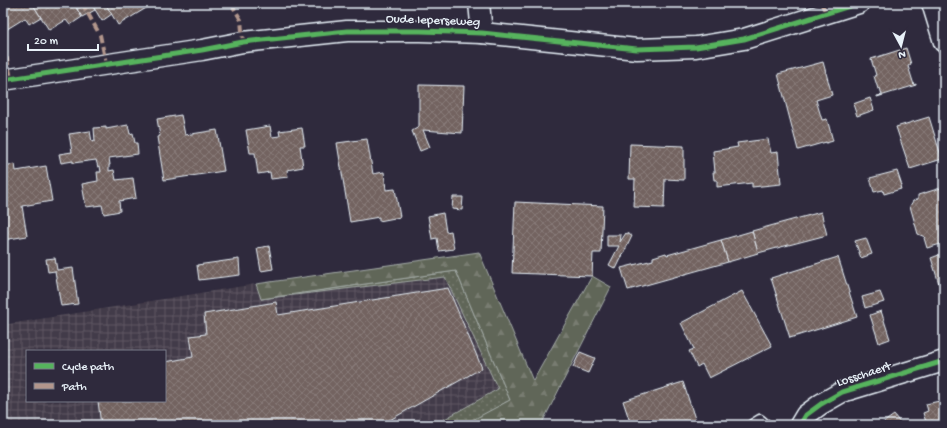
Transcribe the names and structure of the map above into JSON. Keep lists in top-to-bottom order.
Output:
{
  "streets": {
    "street": ["Oude Ieperseweg", "Losschaert"]
  },
  "legend": ["Cycle path", "Path"],
  "scale_bar": "20 m",
  "north": "bottom"
}
